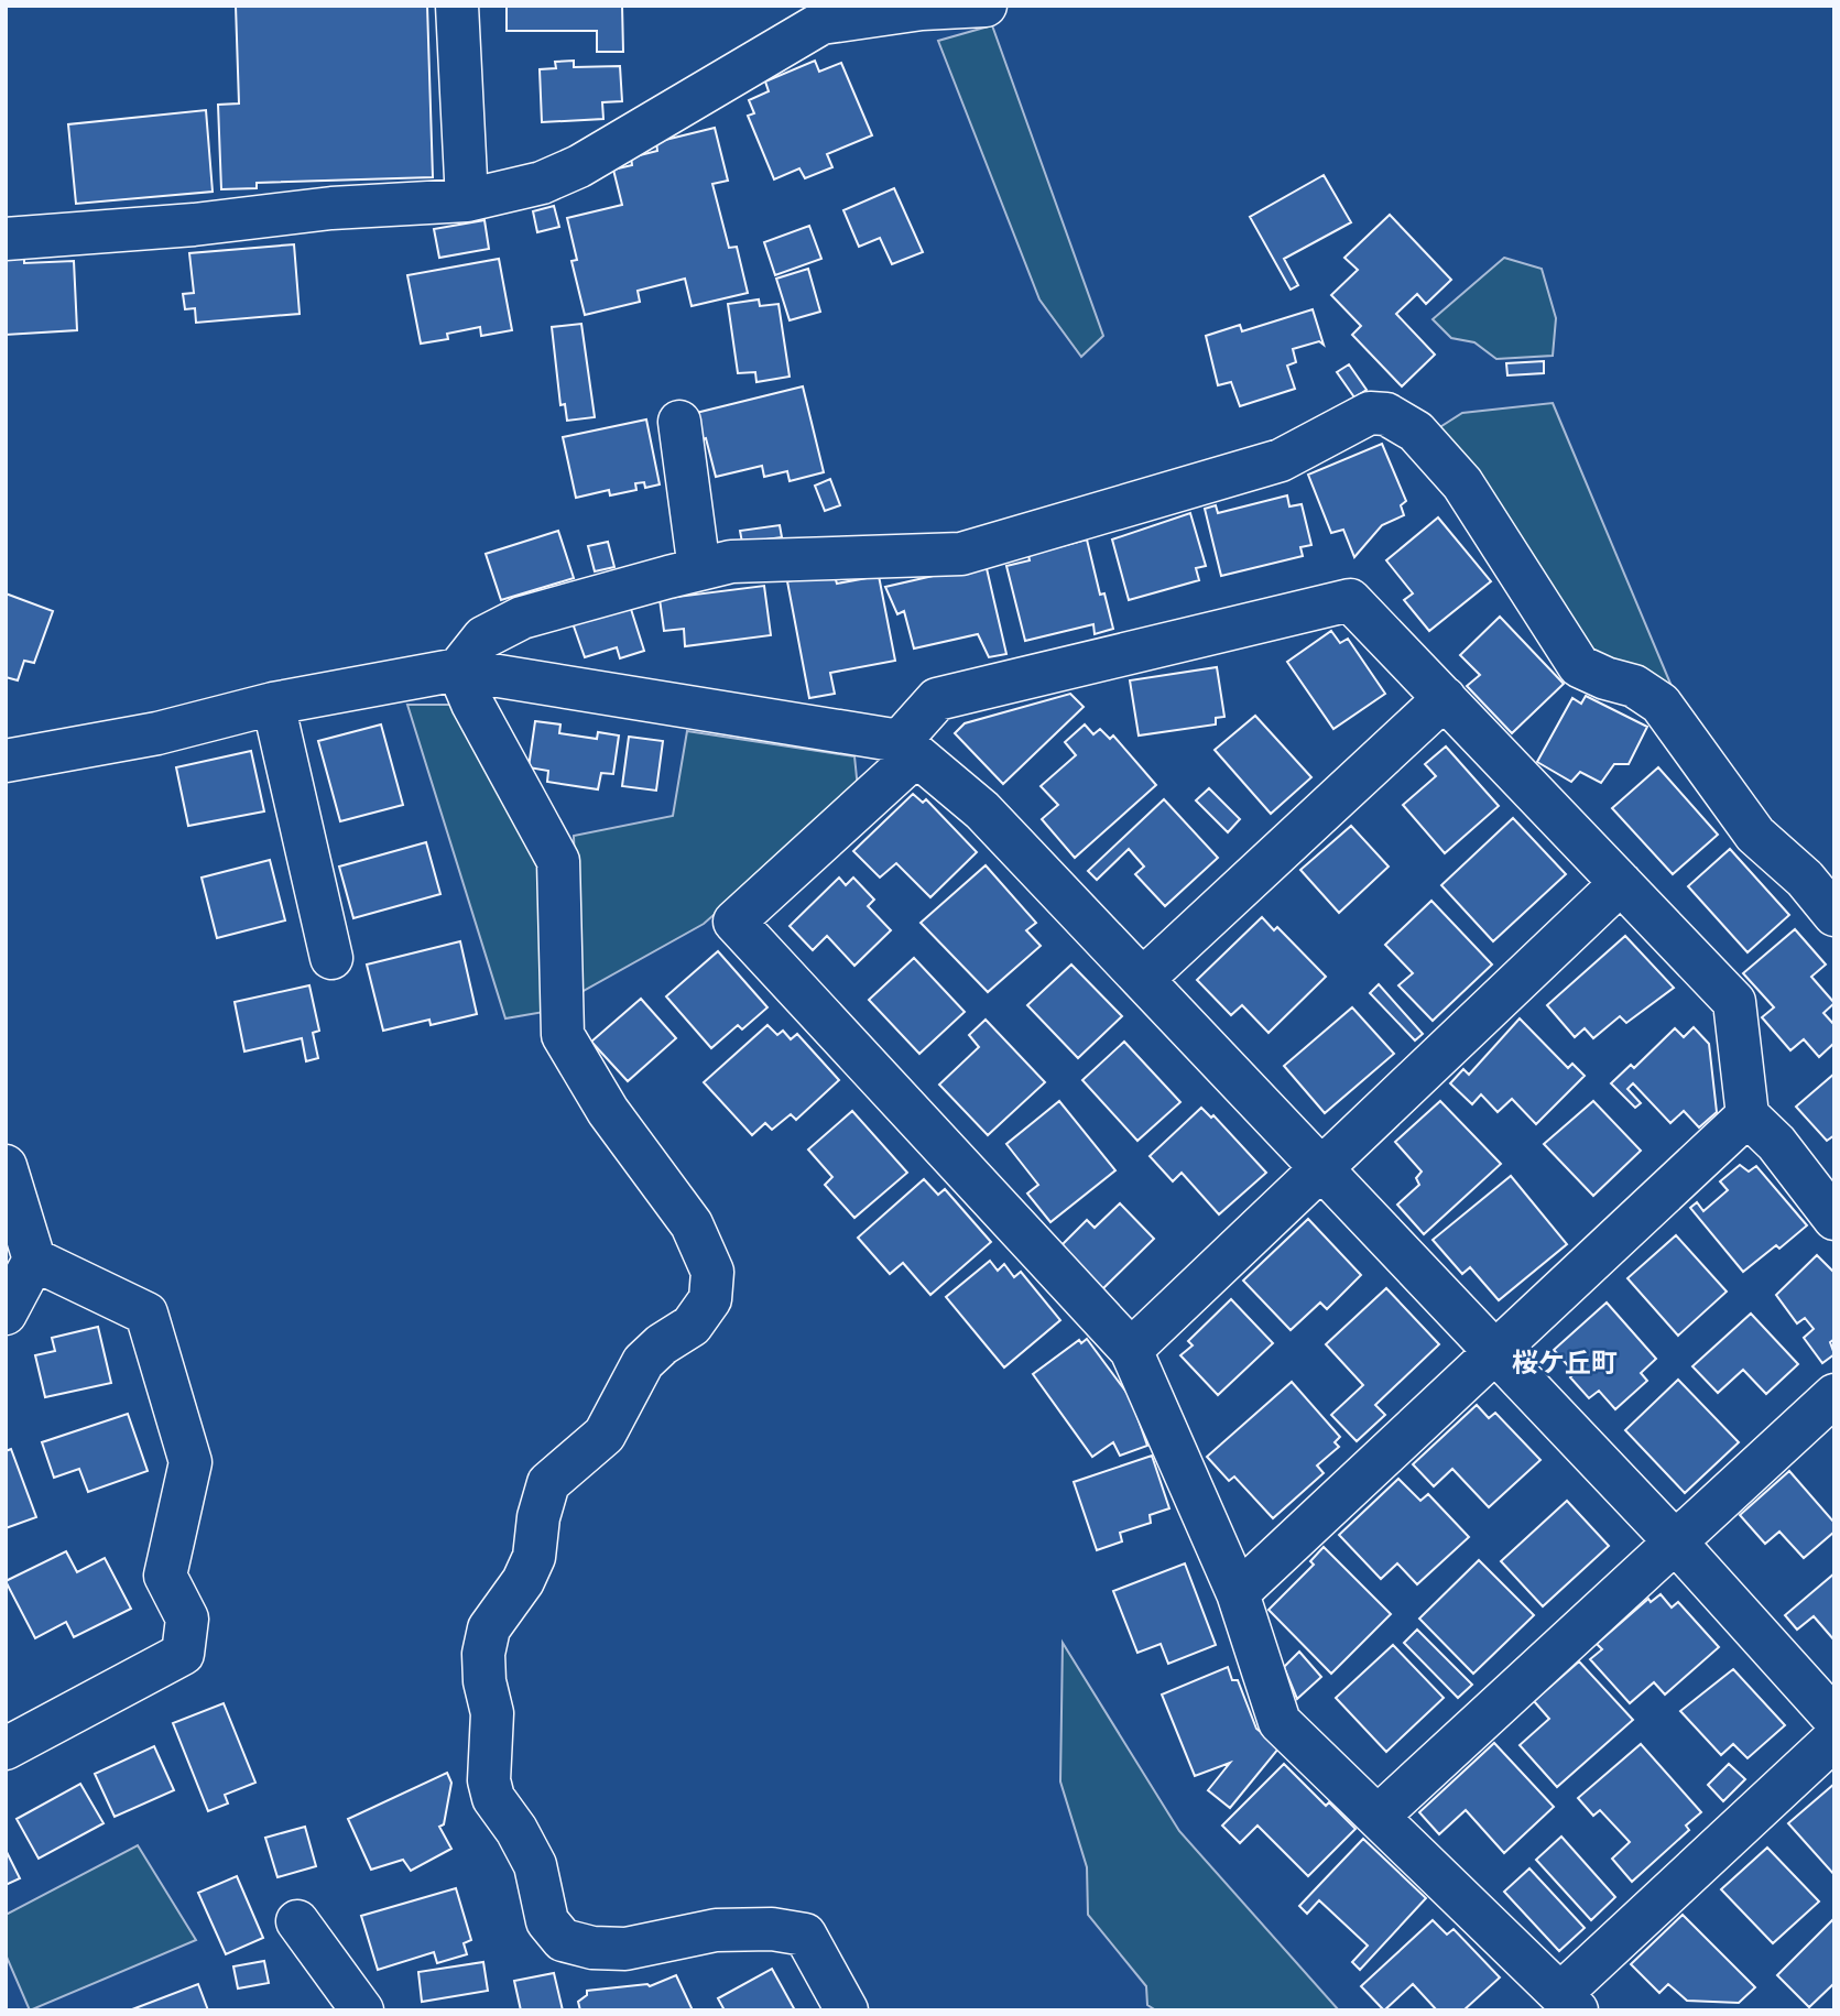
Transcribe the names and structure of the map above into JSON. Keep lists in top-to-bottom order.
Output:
{
  "districts": ["桜ケ丘町"]
}
